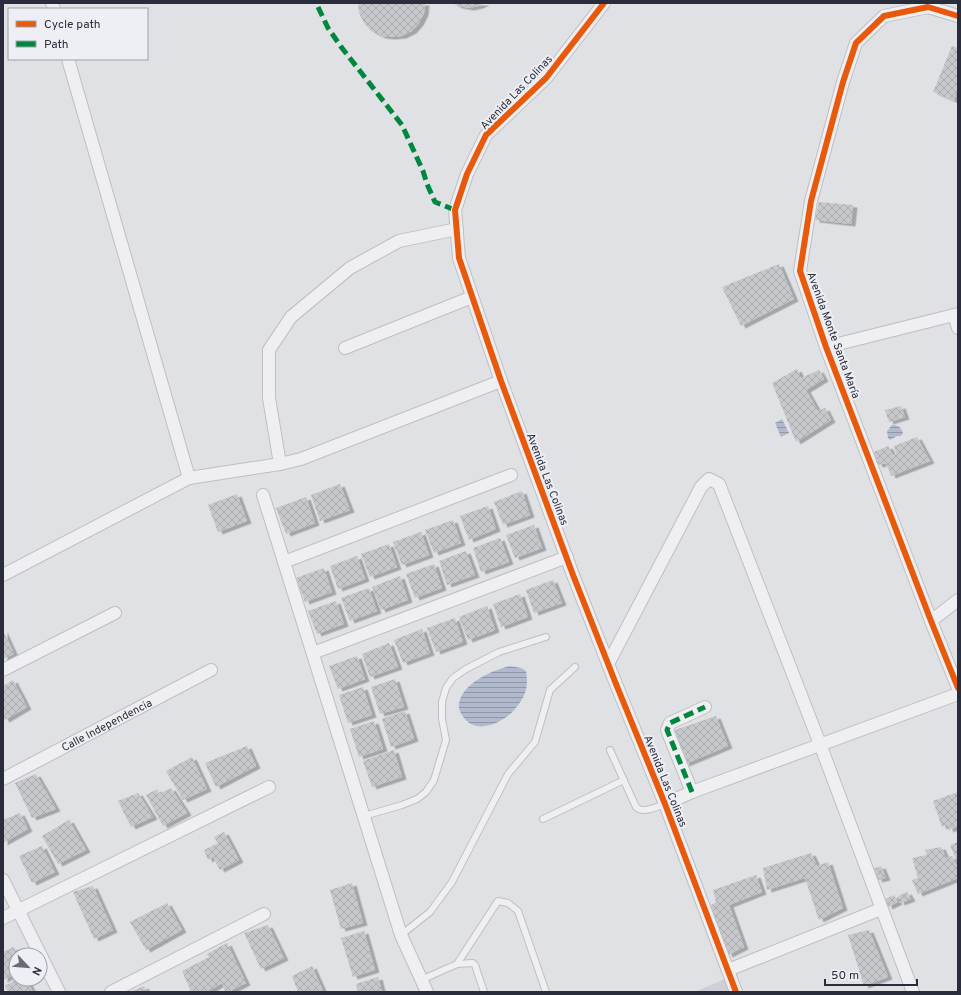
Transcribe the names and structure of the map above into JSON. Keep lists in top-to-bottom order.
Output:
{
  "streets": {
    "street": ["Avenida Las Colinas", "Avenida Monte Santa María", "Calle Independencia"]
  },
  "legend": ["Cycle path", "Path"],
  "scale_bar": "50 m",
  "north": "bottom right"
}
